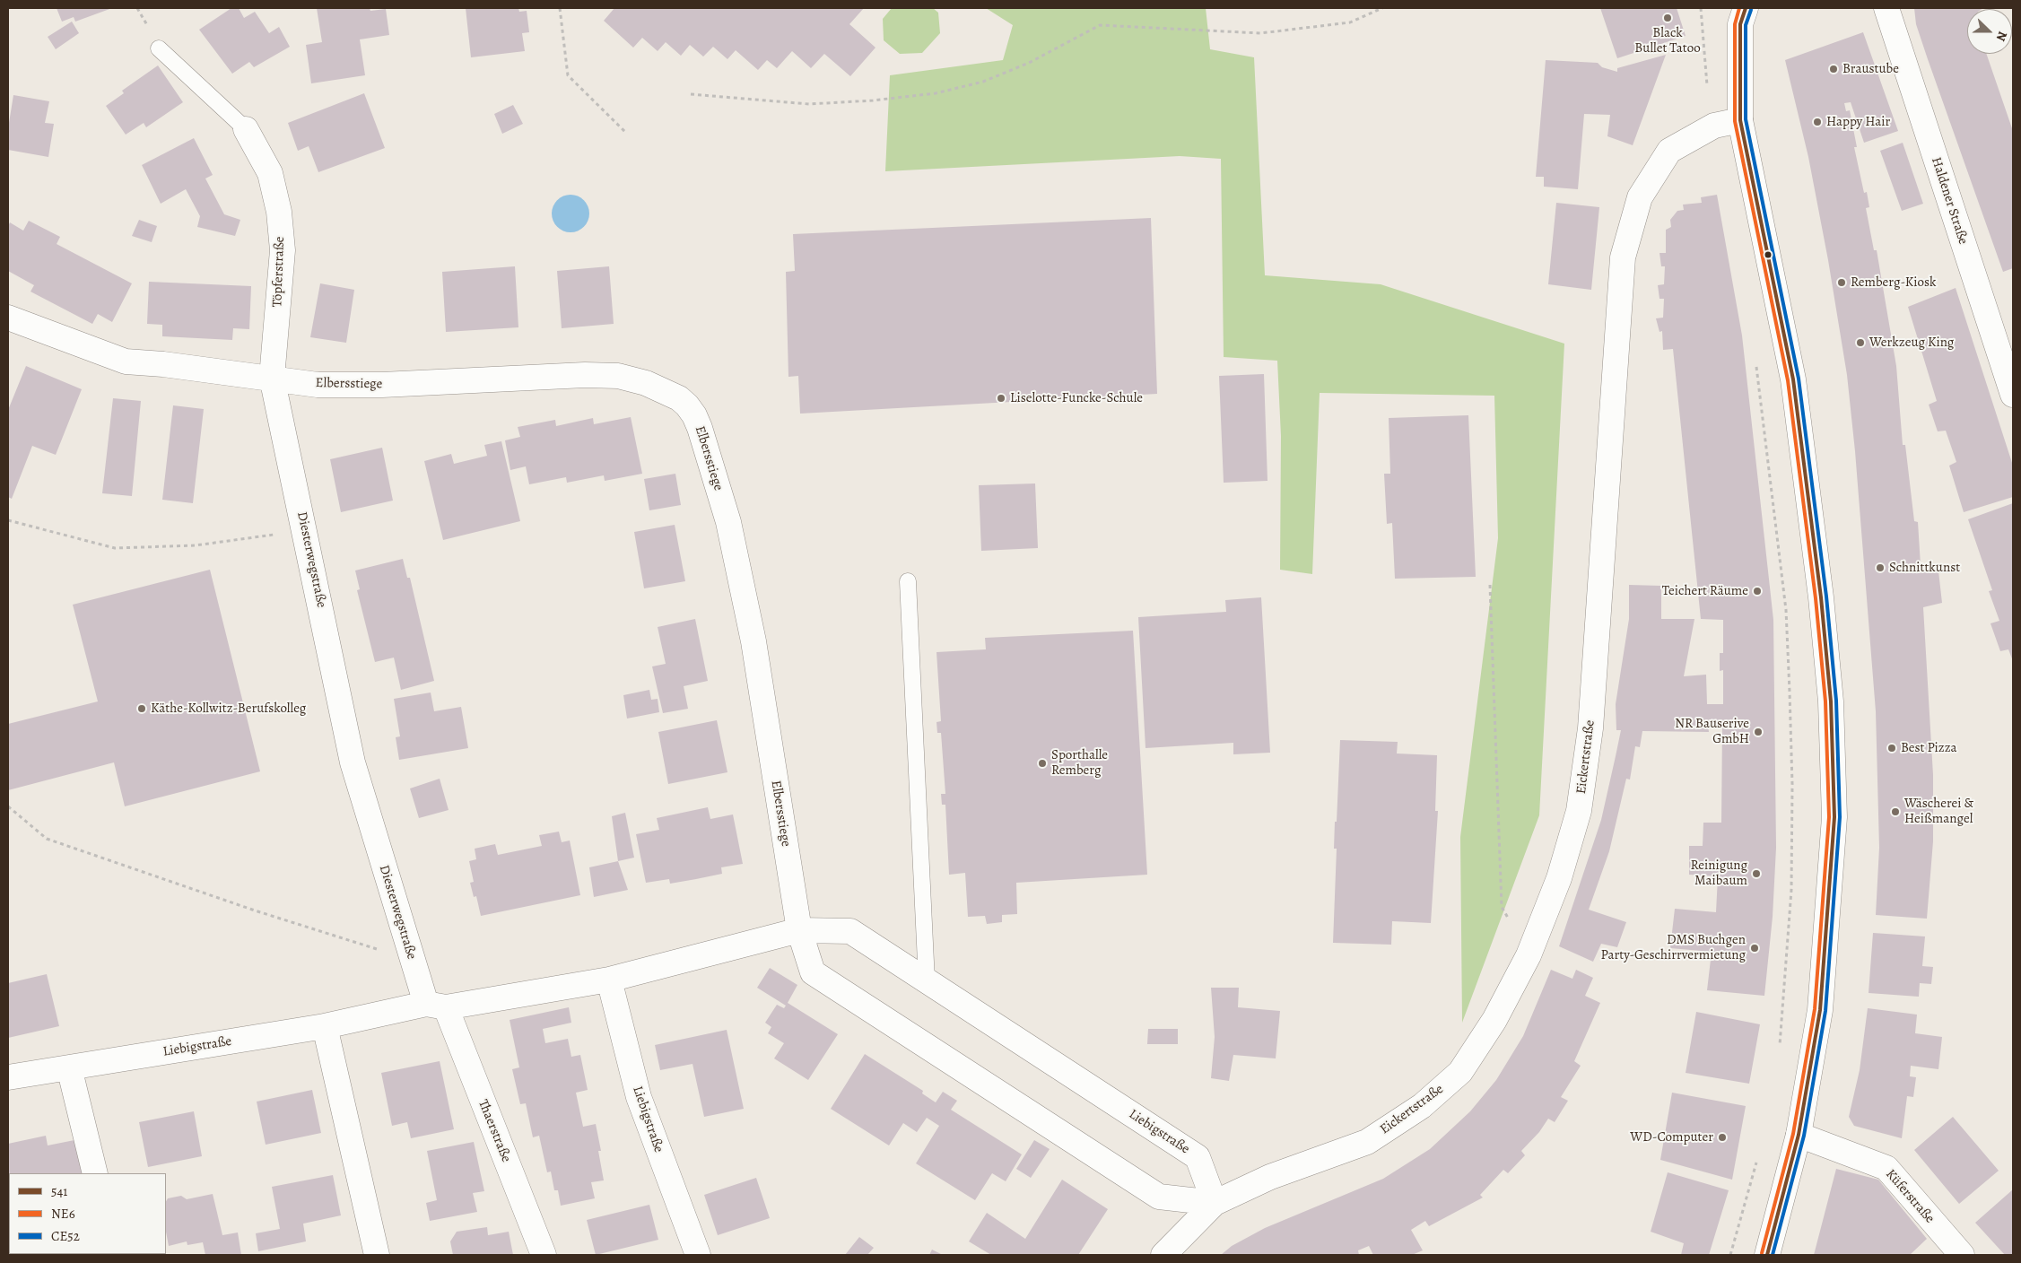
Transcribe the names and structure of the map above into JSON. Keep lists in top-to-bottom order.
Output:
{
  "streets": {
    "street": [
      "Haldener Straße",
      "Töpferstraße",
      "Elbersstiege",
      "Diesterwegstraße",
      "Eickertstraße",
      "Liebigstraße",
      "Thaerstraße",
      "Küferstraße"
    ]
  },
  "crossings": [
    ["Töpferstraße", "Elbersstiege"],
    ["Töpferstraße", "Diesterwegstraße"],
    ["Elbersstiege", "Diesterwegstraße"],
    ["Elbersstiege", "Liebigstraße"],
    ["Diesterwegstraße", "Liebigstraße"],
    ["Diesterwegstraße", "Thaerstraße"],
    ["Eickertstraße", "Liebigstraße"],
    ["Liebigstraße", "Thaerstraße"]
  ],
  "places": [
    "Black Bullet Tatoo",
    "Braustube",
    "Happy Hair",
    "Remberg-Kiosk",
    "Werkzeug King",
    "Liselotte-Funcke-Schule",
    "Schnittkunst",
    "Teichert Räume",
    "Käthe-Kollwitz-Berufskolleg",
    "NR Bauserive GmbH",
    "Best Pizza",
    "Sporthalle Remberg",
    "Wäscherei & Heißmangel",
    "Reinigung Maibaum",
    "DMS Buchgen Party-Geschirrvermietung",
    "WD-Computer"
  ],
  "lines": ["transit line 541", "transit line NE6", "transit line CE52"],
  "legend": ["541", "NE6", "CE52"],
  "north": "right"
}
